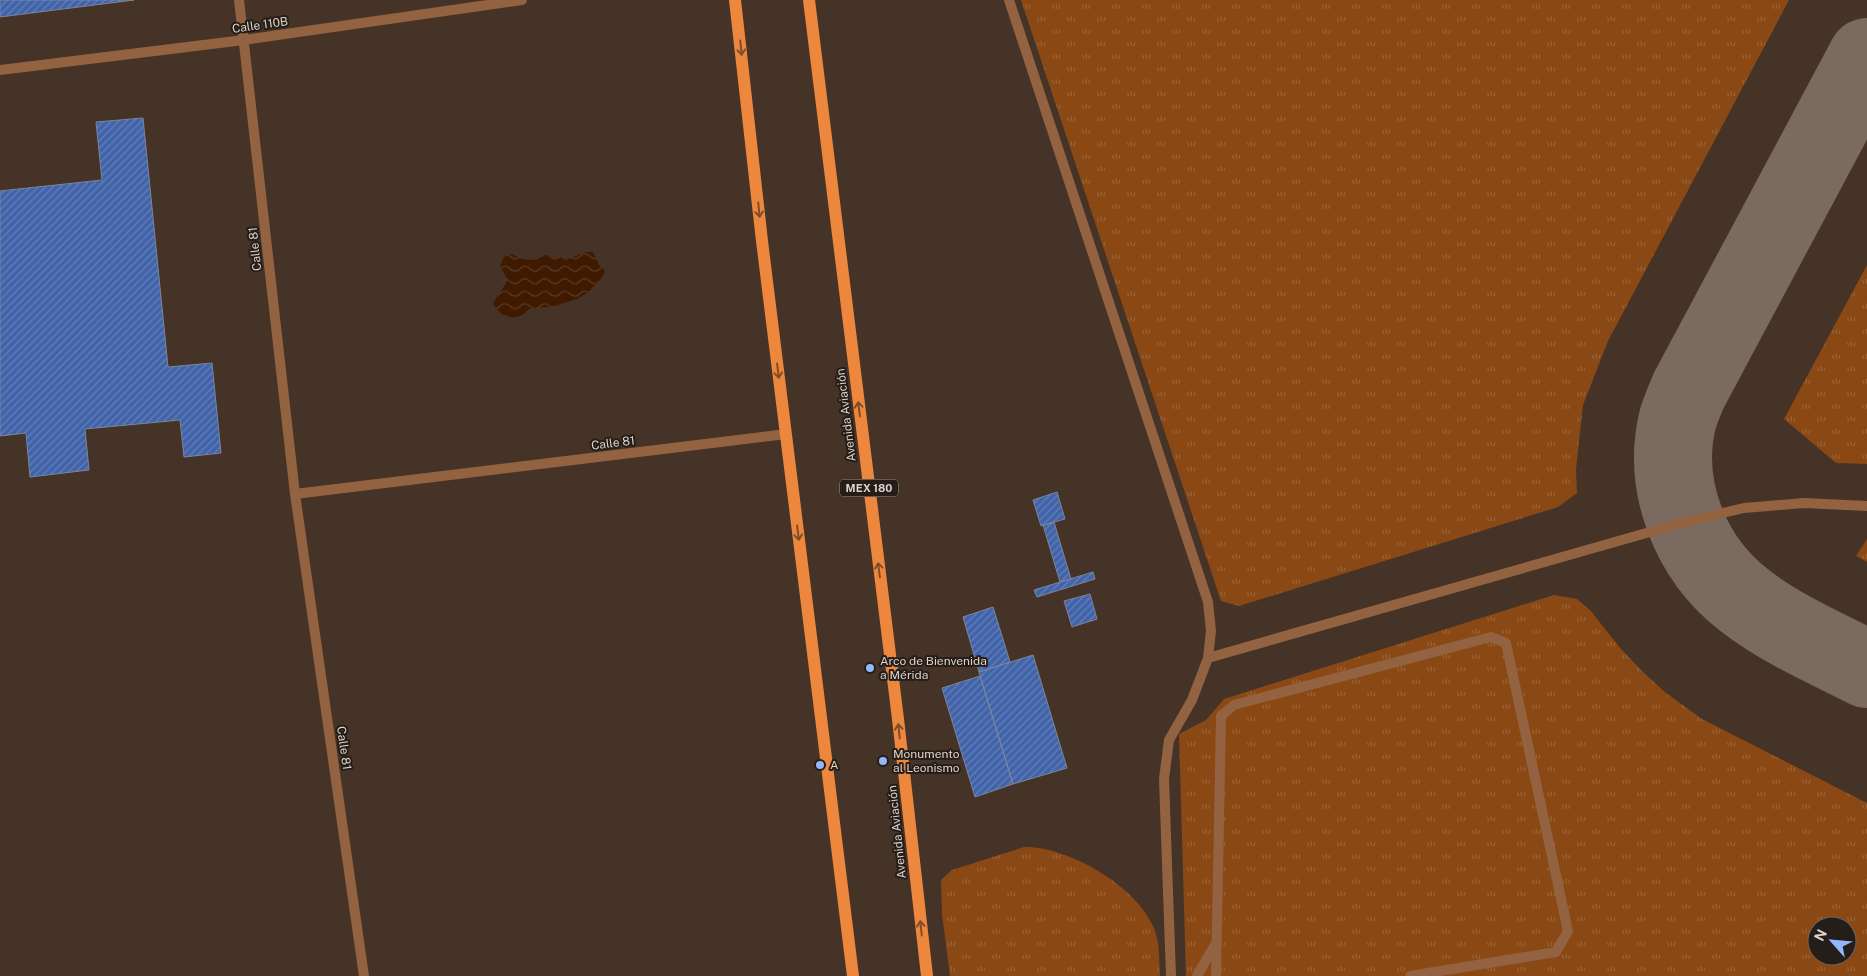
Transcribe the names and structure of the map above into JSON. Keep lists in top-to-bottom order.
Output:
{
  "streets": {
    "main road": ["Avenida Aviación", "MEX 180"],
    "street": ["Calle 110B", "Calle 81"]
  },
  "crossings": [
    ["Calle 110B", "Calle 81"]
  ],
  "places": ["Arco de Bienvenida a Mérida", "Monumento al Leonismo", "A"],
  "north": "top left"
}
